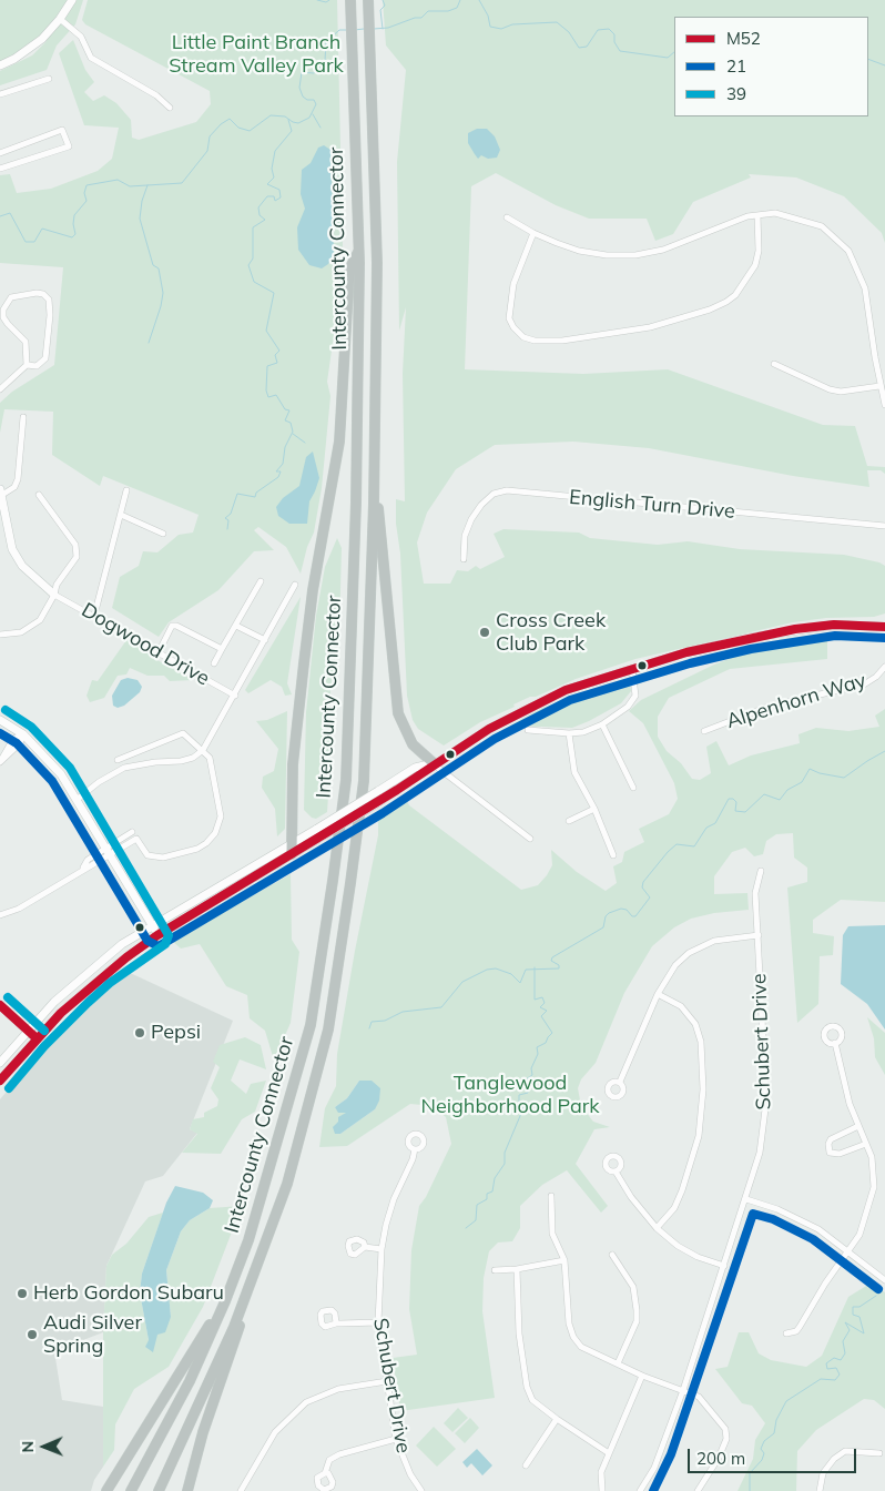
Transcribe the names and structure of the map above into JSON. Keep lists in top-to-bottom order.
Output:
{
  "streets": {
    "highway": ["Intercounty Connector"],
    "street": [
      "English Turn Drive",
      "Dogwood Drive",
      "Alpenhorn Way",
      "Schubert Drive"
    ]
  },
  "parks": ["Little Paint Branch Stream Valley Park", "Tanglewood Neighborhood Park"],
  "places": [
    "Cross Creek Club Park",
    "Pepsi",
    "Herb Gordon Subaru",
    "Audi Silver Spring"
  ],
  "lines": ["transit line M52", "transit line 21", "transit line 39"],
  "legend": ["M52", "21", "39"],
  "scale_bar": "200 m",
  "north": "left"
}
